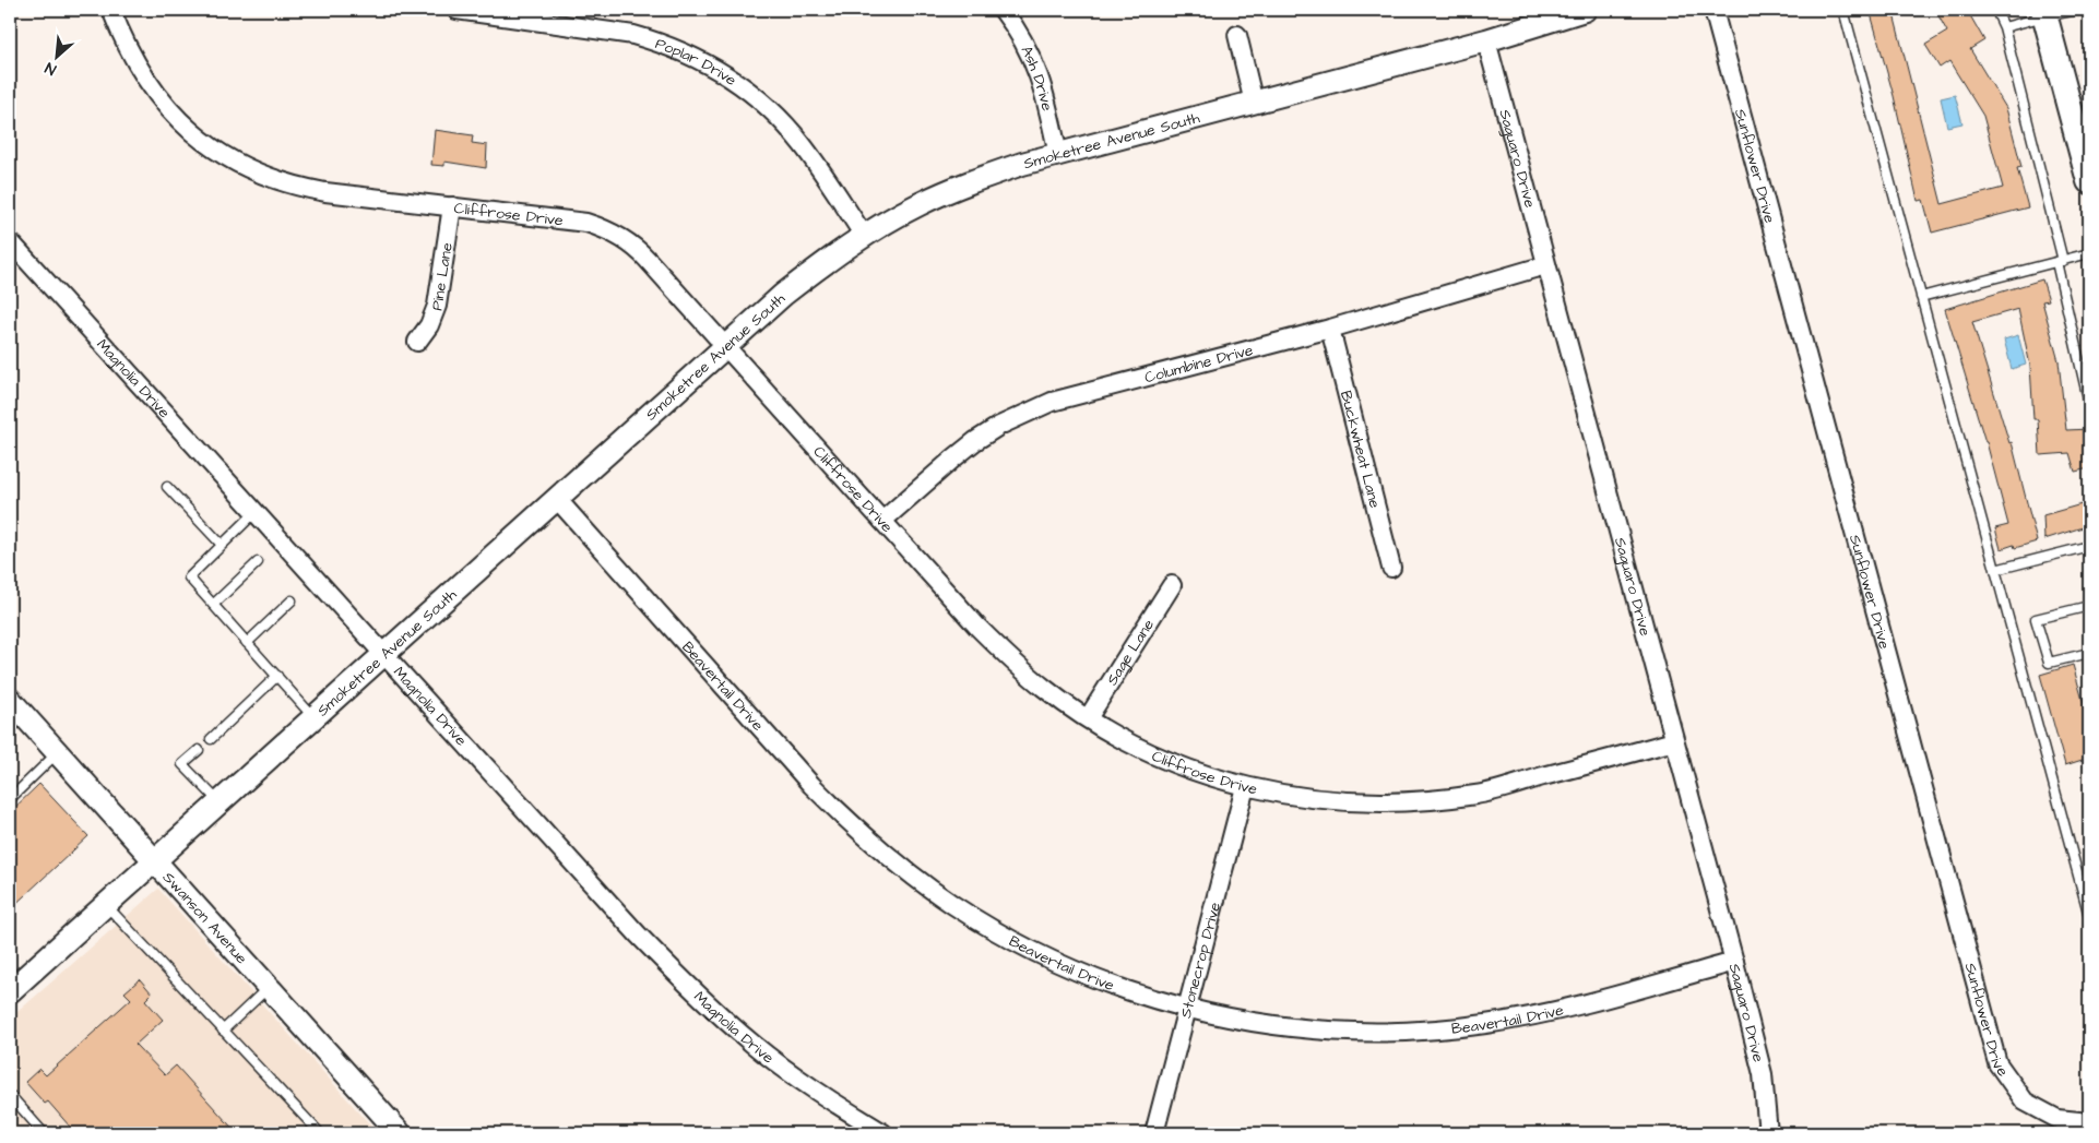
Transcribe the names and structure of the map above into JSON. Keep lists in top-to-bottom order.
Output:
{
  "streets": {
    "street": [
      "Poplar Drive",
      "Ash Drive",
      "Smoketree Avenue South",
      "Saguaro Drive",
      "Sunflower Drive",
      "Cliffrose Drive",
      "Pine Lane",
      "Columbine Drive",
      "Magnolia Drive",
      "Buckwheat Lane",
      "Sage Lane",
      "Beavertail Drive",
      "Swanson Avenue",
      "Stonecrop Drive"
    ]
  },
  "crossings": [
    ["Poplar Drive", "Smoketree Avenue South"],
    ["Ash Drive", "Smoketree Avenue South"],
    ["Smoketree Avenue South", "Saguaro Drive"],
    ["Smoketree Avenue South", "Cliffrose Drive"],
    ["Smoketree Avenue South", "Magnolia Drive"],
    ["Smoketree Avenue South", "Beavertail Drive"],
    ["Smoketree Avenue South", "Swanson Avenue"],
    ["Saguaro Drive", "Cliffrose Drive"],
    ["Saguaro Drive", "Columbine Drive"],
    ["Saguaro Drive", "Beavertail Drive"],
    ["Cliffrose Drive", "Pine Lane"],
    ["Cliffrose Drive", "Columbine Drive"],
    ["Cliffrose Drive", "Sage Lane"],
    ["Cliffrose Drive", "Stonecrop Drive"],
    ["Columbine Drive", "Buckwheat Lane"],
    ["Beavertail Drive", "Stonecrop Drive"]
  ],
  "north": "bottom left"
}
